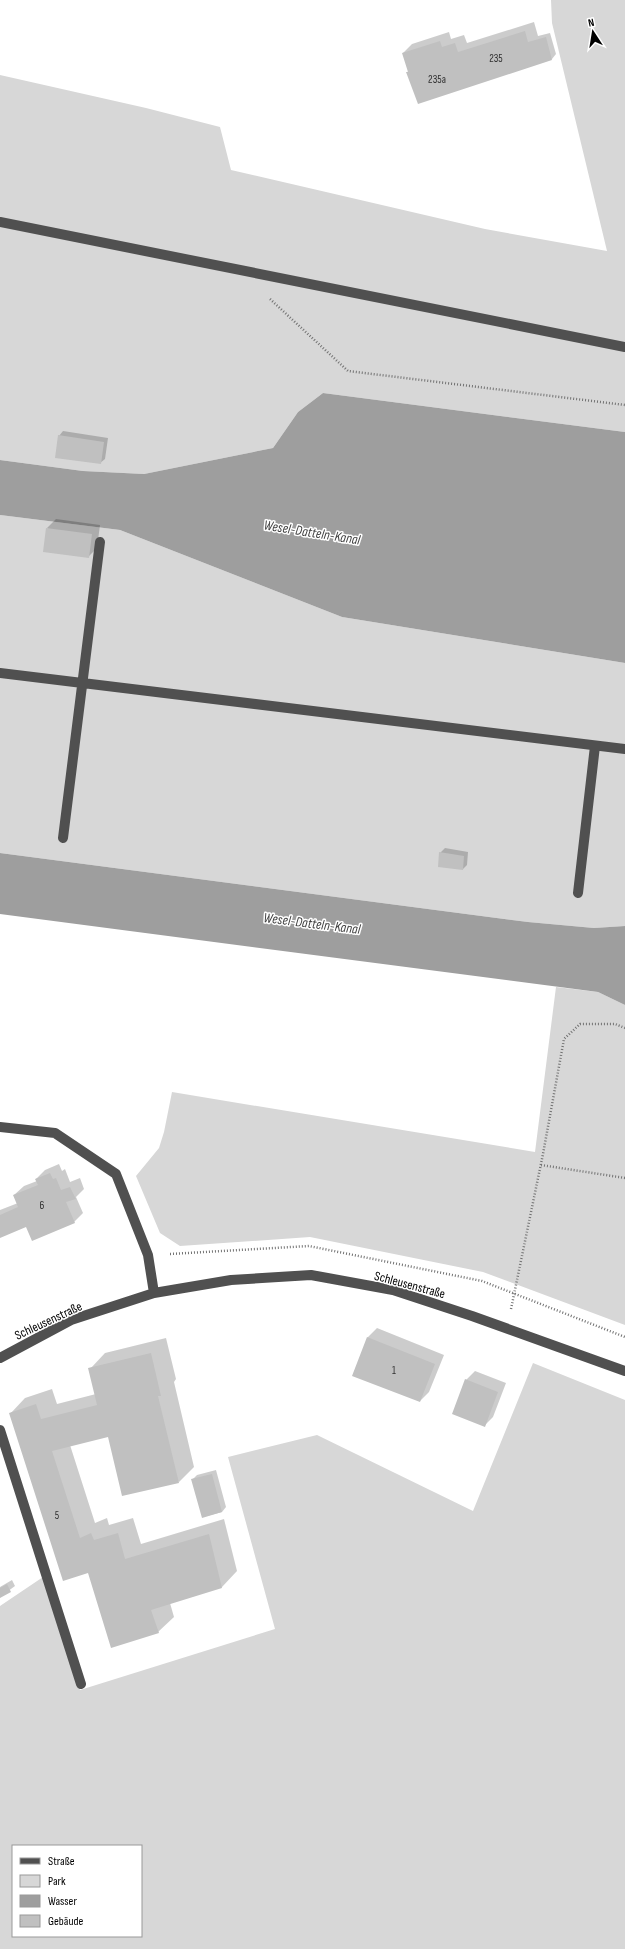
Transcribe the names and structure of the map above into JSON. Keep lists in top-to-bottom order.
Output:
{
  "streets": {
    "street": ["Schleusenstraße"]
  },
  "water": ["Wesel-Datteln-Kanal"],
  "house_numbers": [
    "235",
    "235a",
    "6",
    "1",
    "5"
  ],
  "legend": [
    "Straße",
    "Park",
    "Wasser",
    "Gebäude"
  ],
  "north": "top"
}
